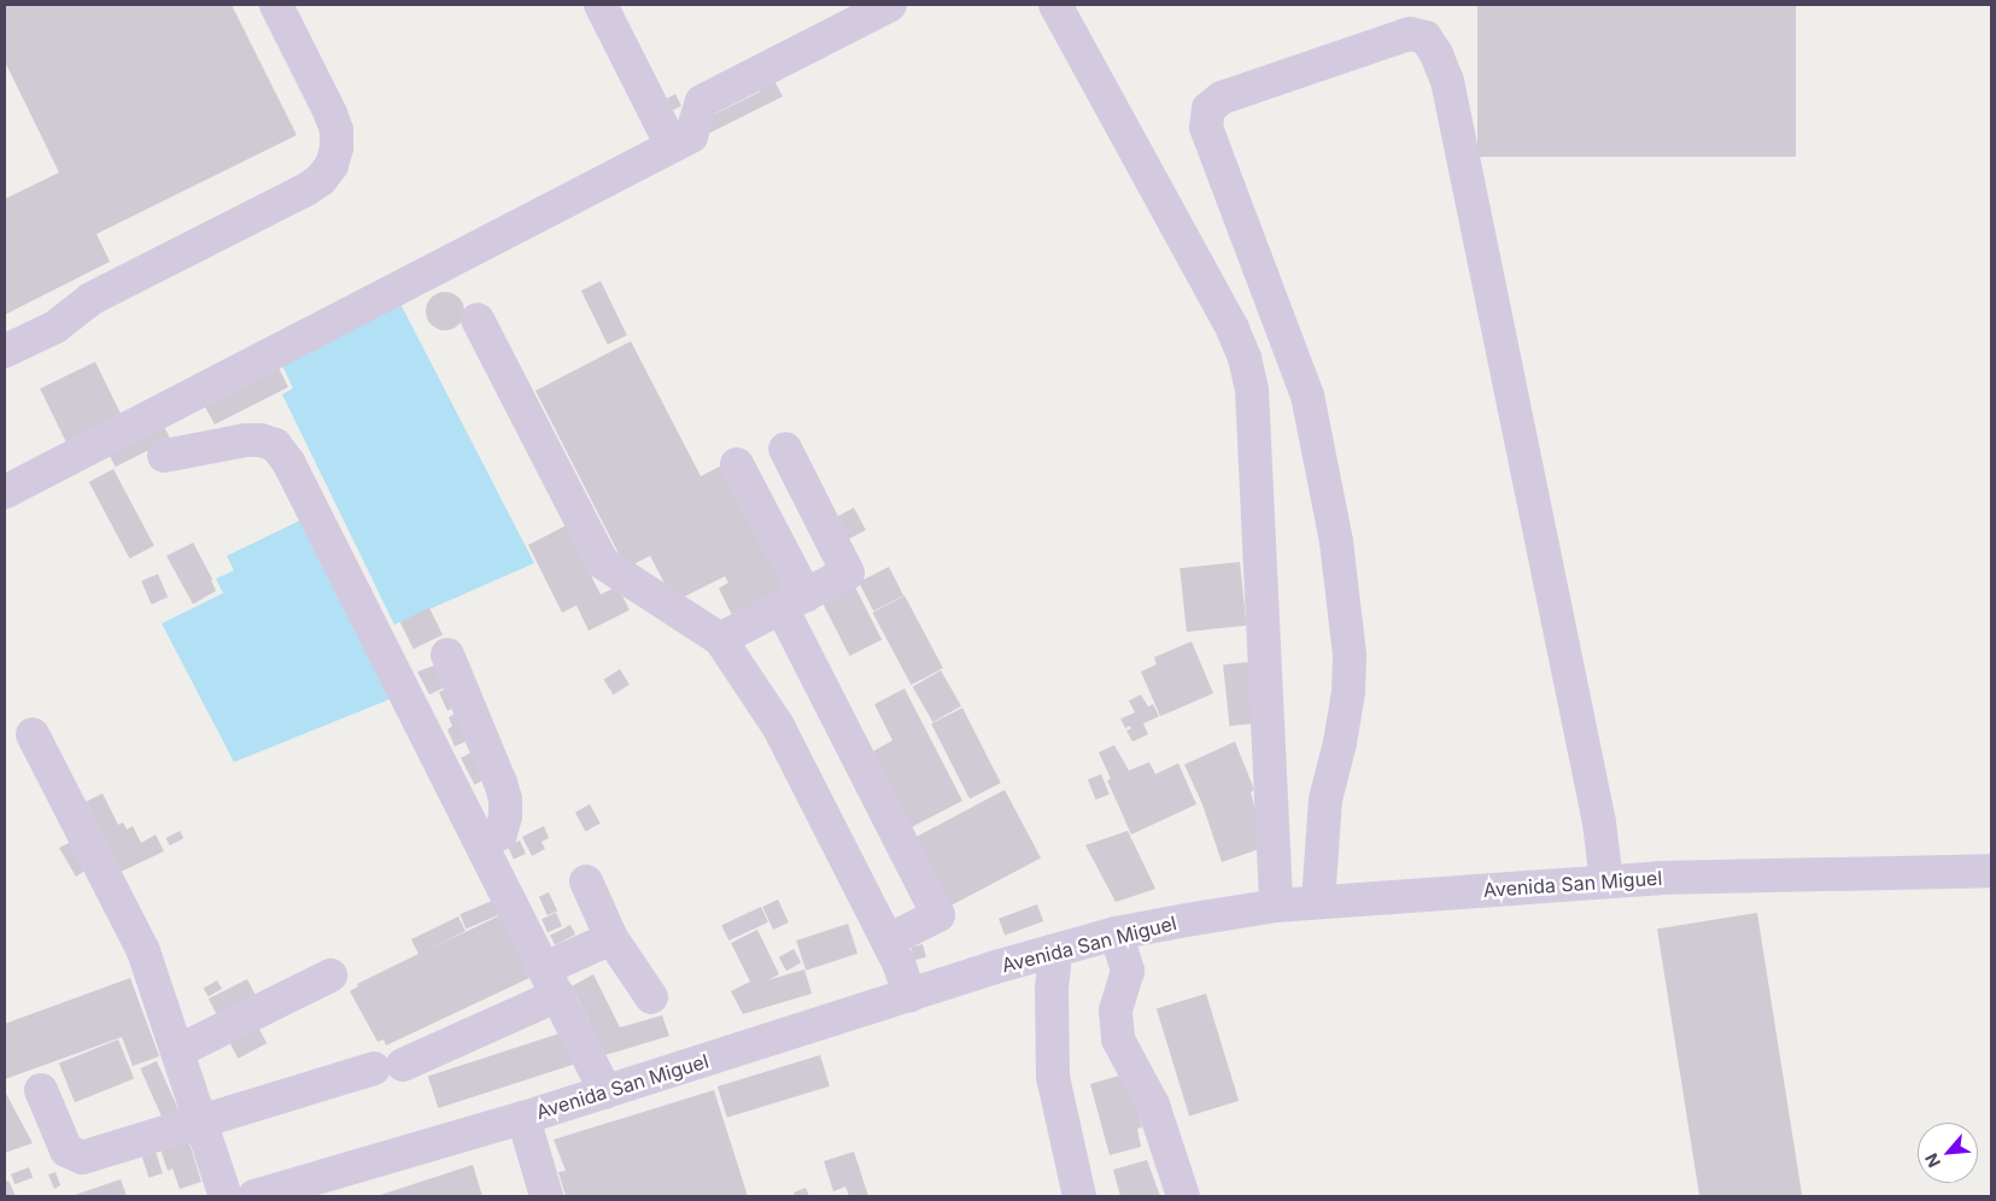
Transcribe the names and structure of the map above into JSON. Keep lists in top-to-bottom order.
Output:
{
  "streets": {
    "street": ["Avenida San Miguel"]
  },
  "north": "bottom left"
}
